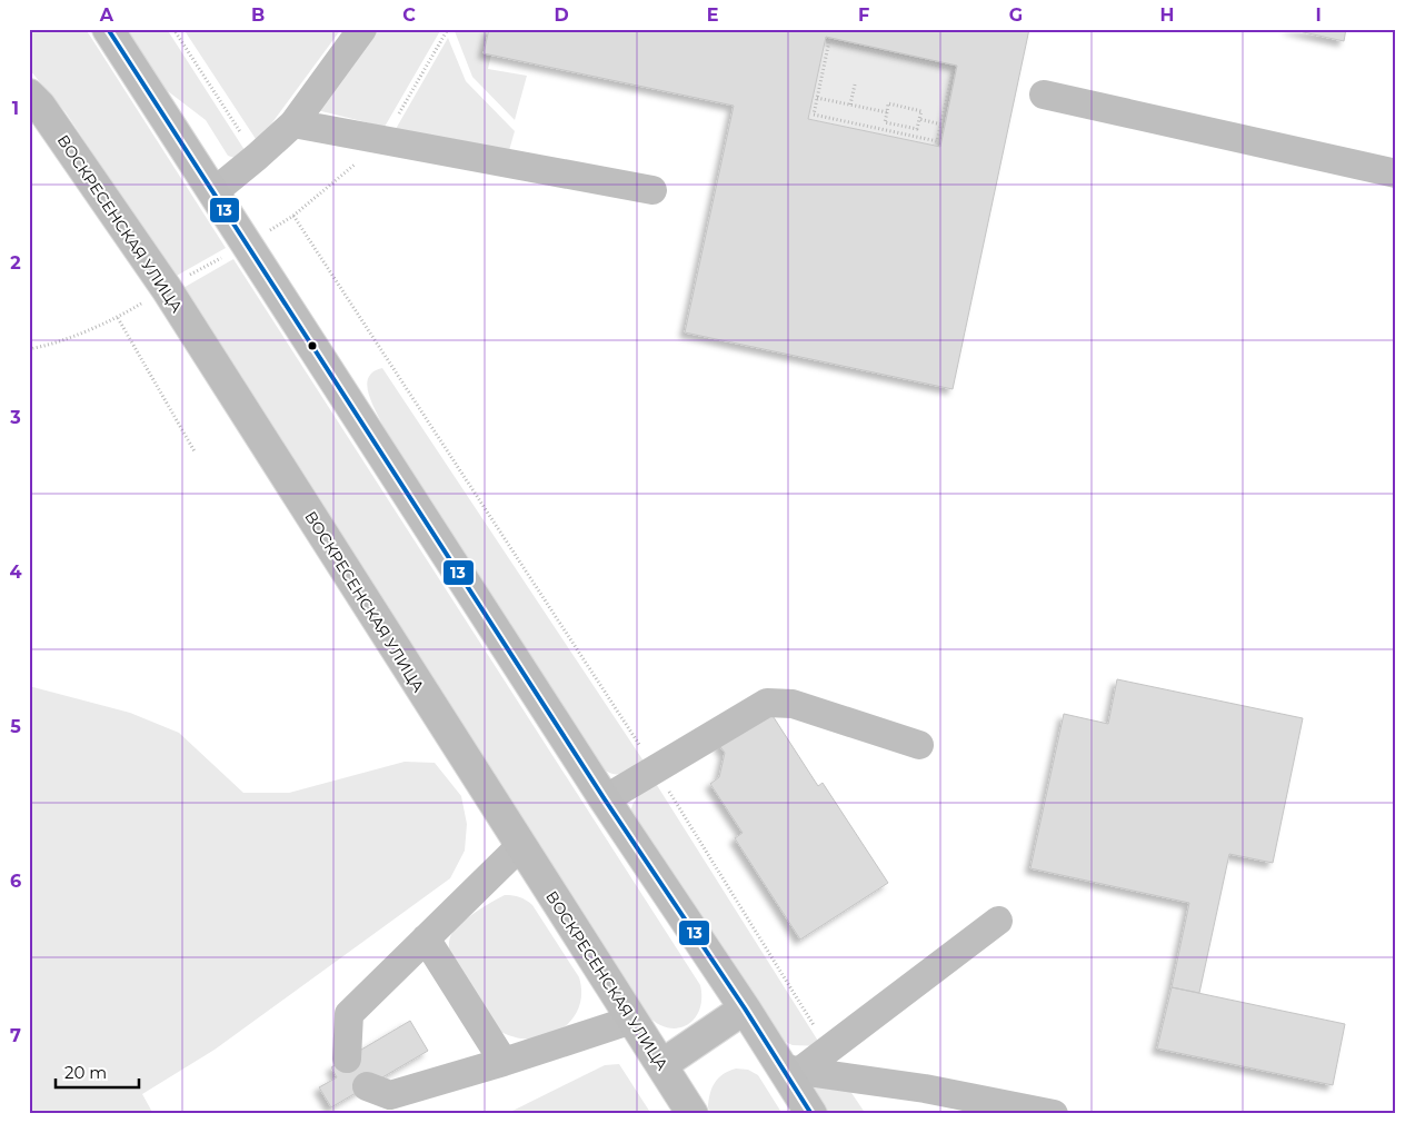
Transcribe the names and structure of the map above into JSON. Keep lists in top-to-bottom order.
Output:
{
  "streets": {
    "main road": ["ВОСКРЕСЕНСКАЯ УЛИЦА"]
  },
  "lines": ["transit line 13"],
  "scale_bar": "20 m",
  "grid": {
    "columns": [
      "A",
      "B",
      "C",
      "D",
      "E",
      "F",
      "G",
      "H",
      "I"
    ],
    "rows": [
      "1",
      "2",
      "3",
      "4",
      "5",
      "6",
      "7"
    ]
  }
}
